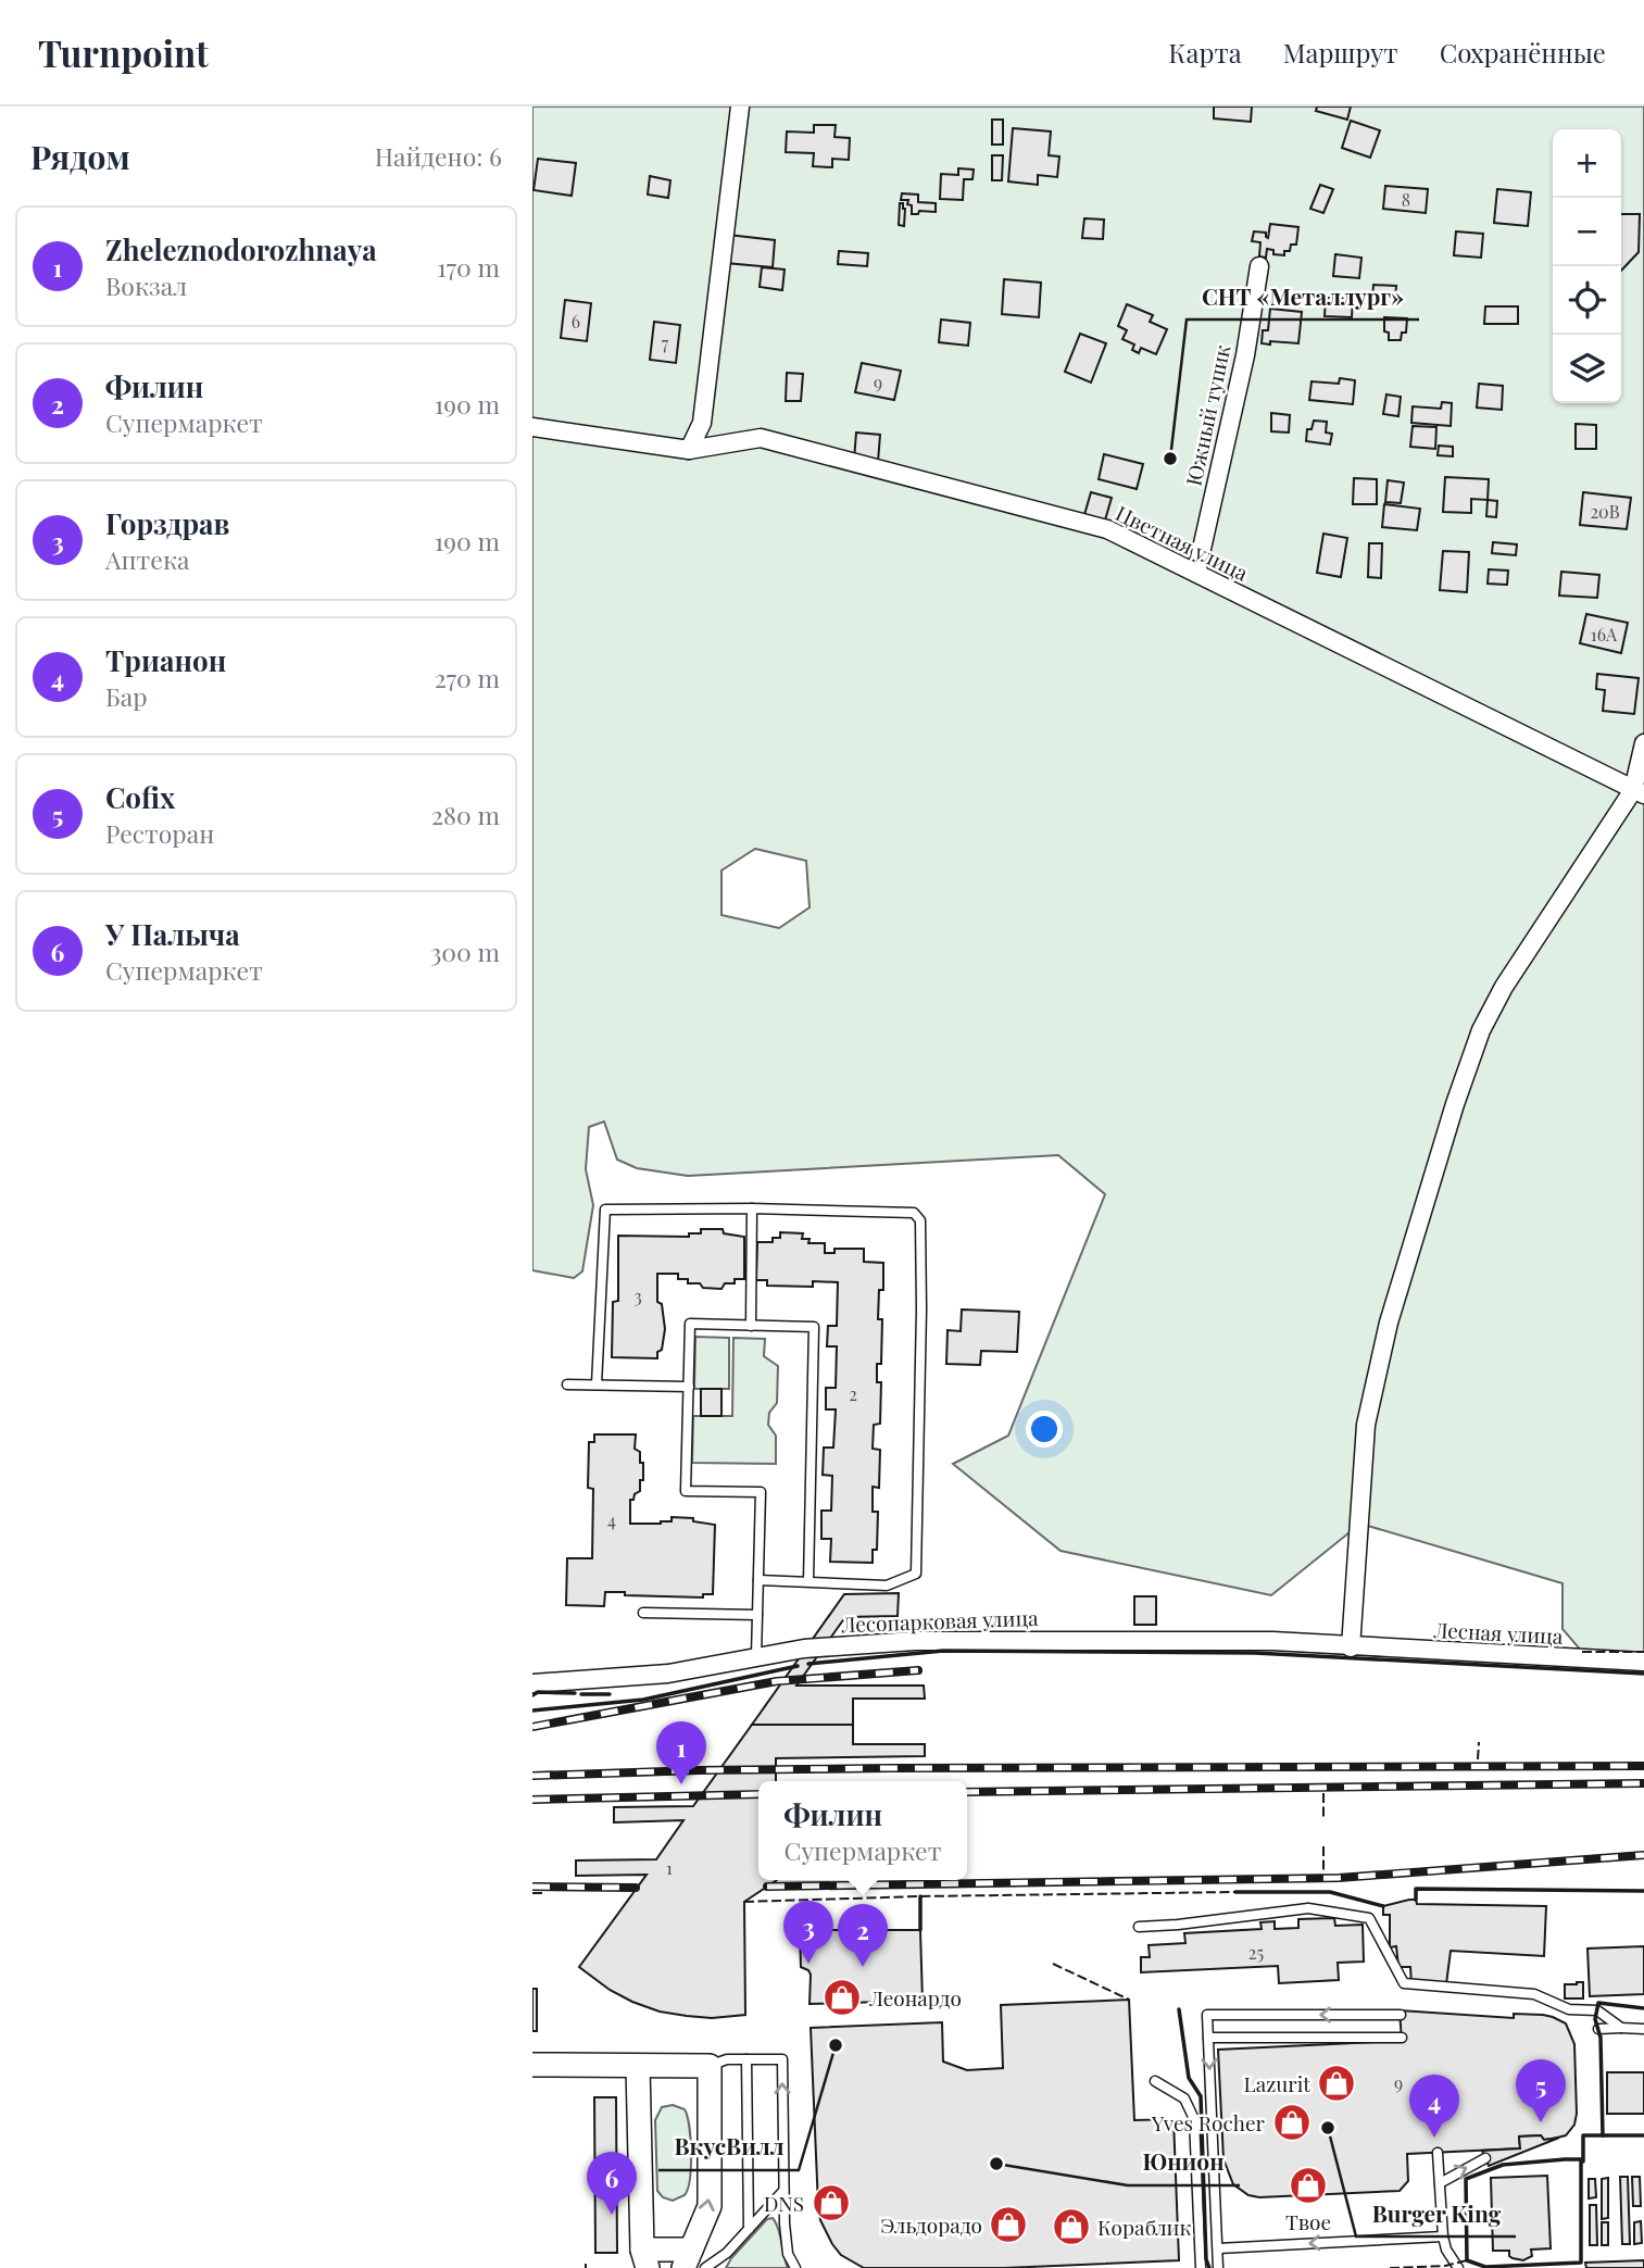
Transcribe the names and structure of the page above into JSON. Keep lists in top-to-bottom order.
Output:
{
  "streets": {
    "street": [
      "Южный тупик",
      "Цветная улица",
      "Лесопарковая улица",
      "Лесная улица"
    ]
  },
  "crossings": [
    ["Южный тупик", "Цветная улица"],
    ["Лесопарковая улица", "Лесная улица"]
  ],
  "places": {
    "other": [
      "СНТ «Металлург»",
      "ВкусВилл",
      "Burger King",
      "Юнион"
    ],
    "shop": [
      "Леонардо",
      "Lazurit",
      "Yves Rocher",
      "Твое",
      "DNS",
      "Эльдорадо",
      "Кораблик"
    ]
  },
  "house_numbers": [
    "8",
    "6",
    "7",
    "9",
    "20В",
    "16А",
    "3",
    "2",
    "4",
    "1",
    "25",
    "9"
  ],
  "page": {
    "header": "Turnpoint",
    "nav": ["Карта", "Маршрут", "Сохранённые"],
    "heading": ["Рядом", "Найдено: 6"],
    "map_buttons": ["+", "−"],
    "list": [
      {
        "mark": "1",
        "name": "Zheleznodorozhnаyа",
        "note": "Вокзал",
        "value": "170 m"
      },
      {
        "mark": "2",
        "name": "Филин",
        "note": "Супермаркет",
        "value": "190 m"
      },
      {
        "mark": "3",
        "name": "Горздрав",
        "note": "Аптека",
        "value": "190 m"
      },
      {
        "mark": "4",
        "name": "Трианон",
        "note": "Бар",
        "value": "270 m"
      },
      {
        "mark": "5",
        "name": "Cofix",
        "note": "Ресторан",
        "value": "280 m"
      },
      {
        "mark": "6",
        "name": "У Палыча",
        "note": "Супермаркет",
        "value": "300 m"
      }
    ],
    "pins": [
      "1",
      "3",
      "2",
      "5",
      "4",
      "6"
    ],
    "popup": ["Филин", "Супермаркет"]
  }
}
